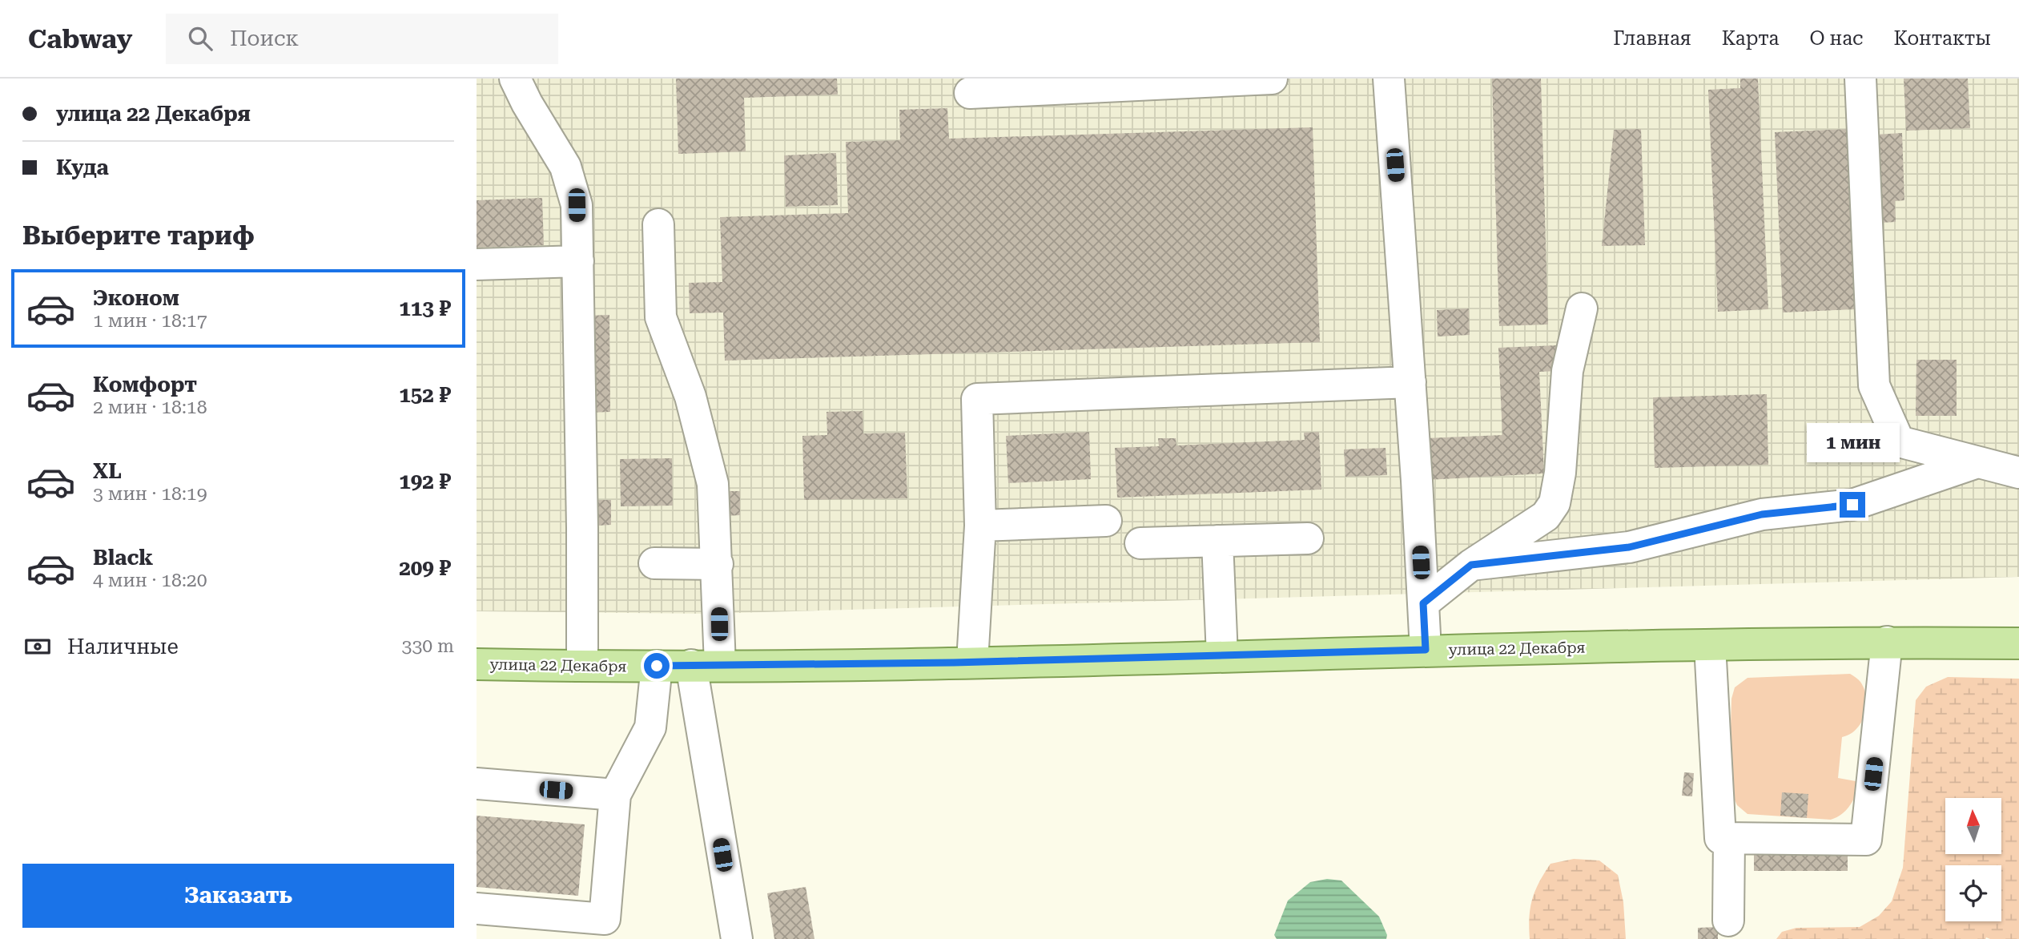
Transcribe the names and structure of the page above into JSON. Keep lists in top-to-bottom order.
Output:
{
  "streets": {
    "main road": ["улица 22 Декабря"]
  },
  "north": "top",
  "page": {
    "header": "Cabway",
    "search": "Поиск",
    "nav": [
      "Главная",
      "Карта",
      "О нас",
      "Контакты"
    ],
    "banner": ["улица 22 Декабря", "Куда"],
    "heading": "Выберите тариф",
    "list": [
      {
        "name": "Эконом",
        "note": "1 мин · 18:17",
        "value": "113 ₽"
      },
      {
        "name": "Комфорт",
        "note": "2 мин · 18:18",
        "value": "152 ₽"
      },
      {
        "name": "XL",
        "note": "3 мин · 18:19",
        "value": "192 ₽"
      },
      {
        "name": "Black",
        "note": "4 мин · 18:20",
        "value": "209 ₽"
      }
    ],
    "bubble": "1 мин",
    "pay": ["Наличные", "330 m"],
    "buttons": "Заказать"
  }
}
